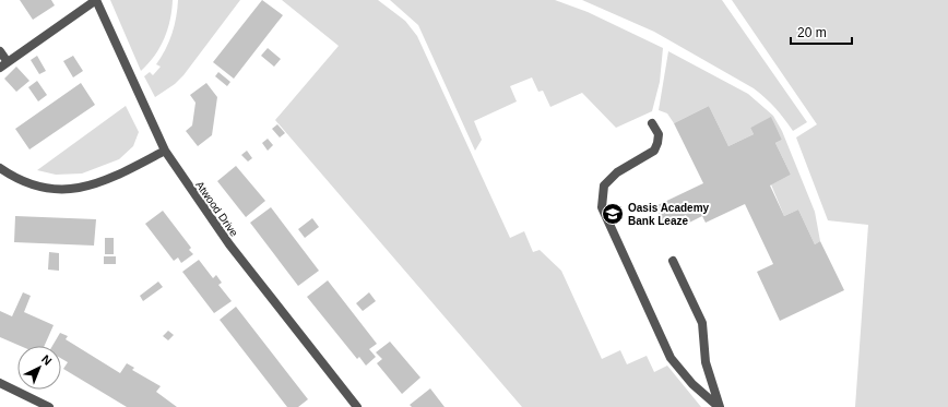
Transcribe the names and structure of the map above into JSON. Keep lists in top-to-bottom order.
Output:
{
  "streets": {
    "street": ["Atwood Drive"]
  },
  "places": {
    "school or university": ["Oasis Academy Bank Leaze"]
  },
  "scale_bar": "20 m",
  "north": "top right"
}
